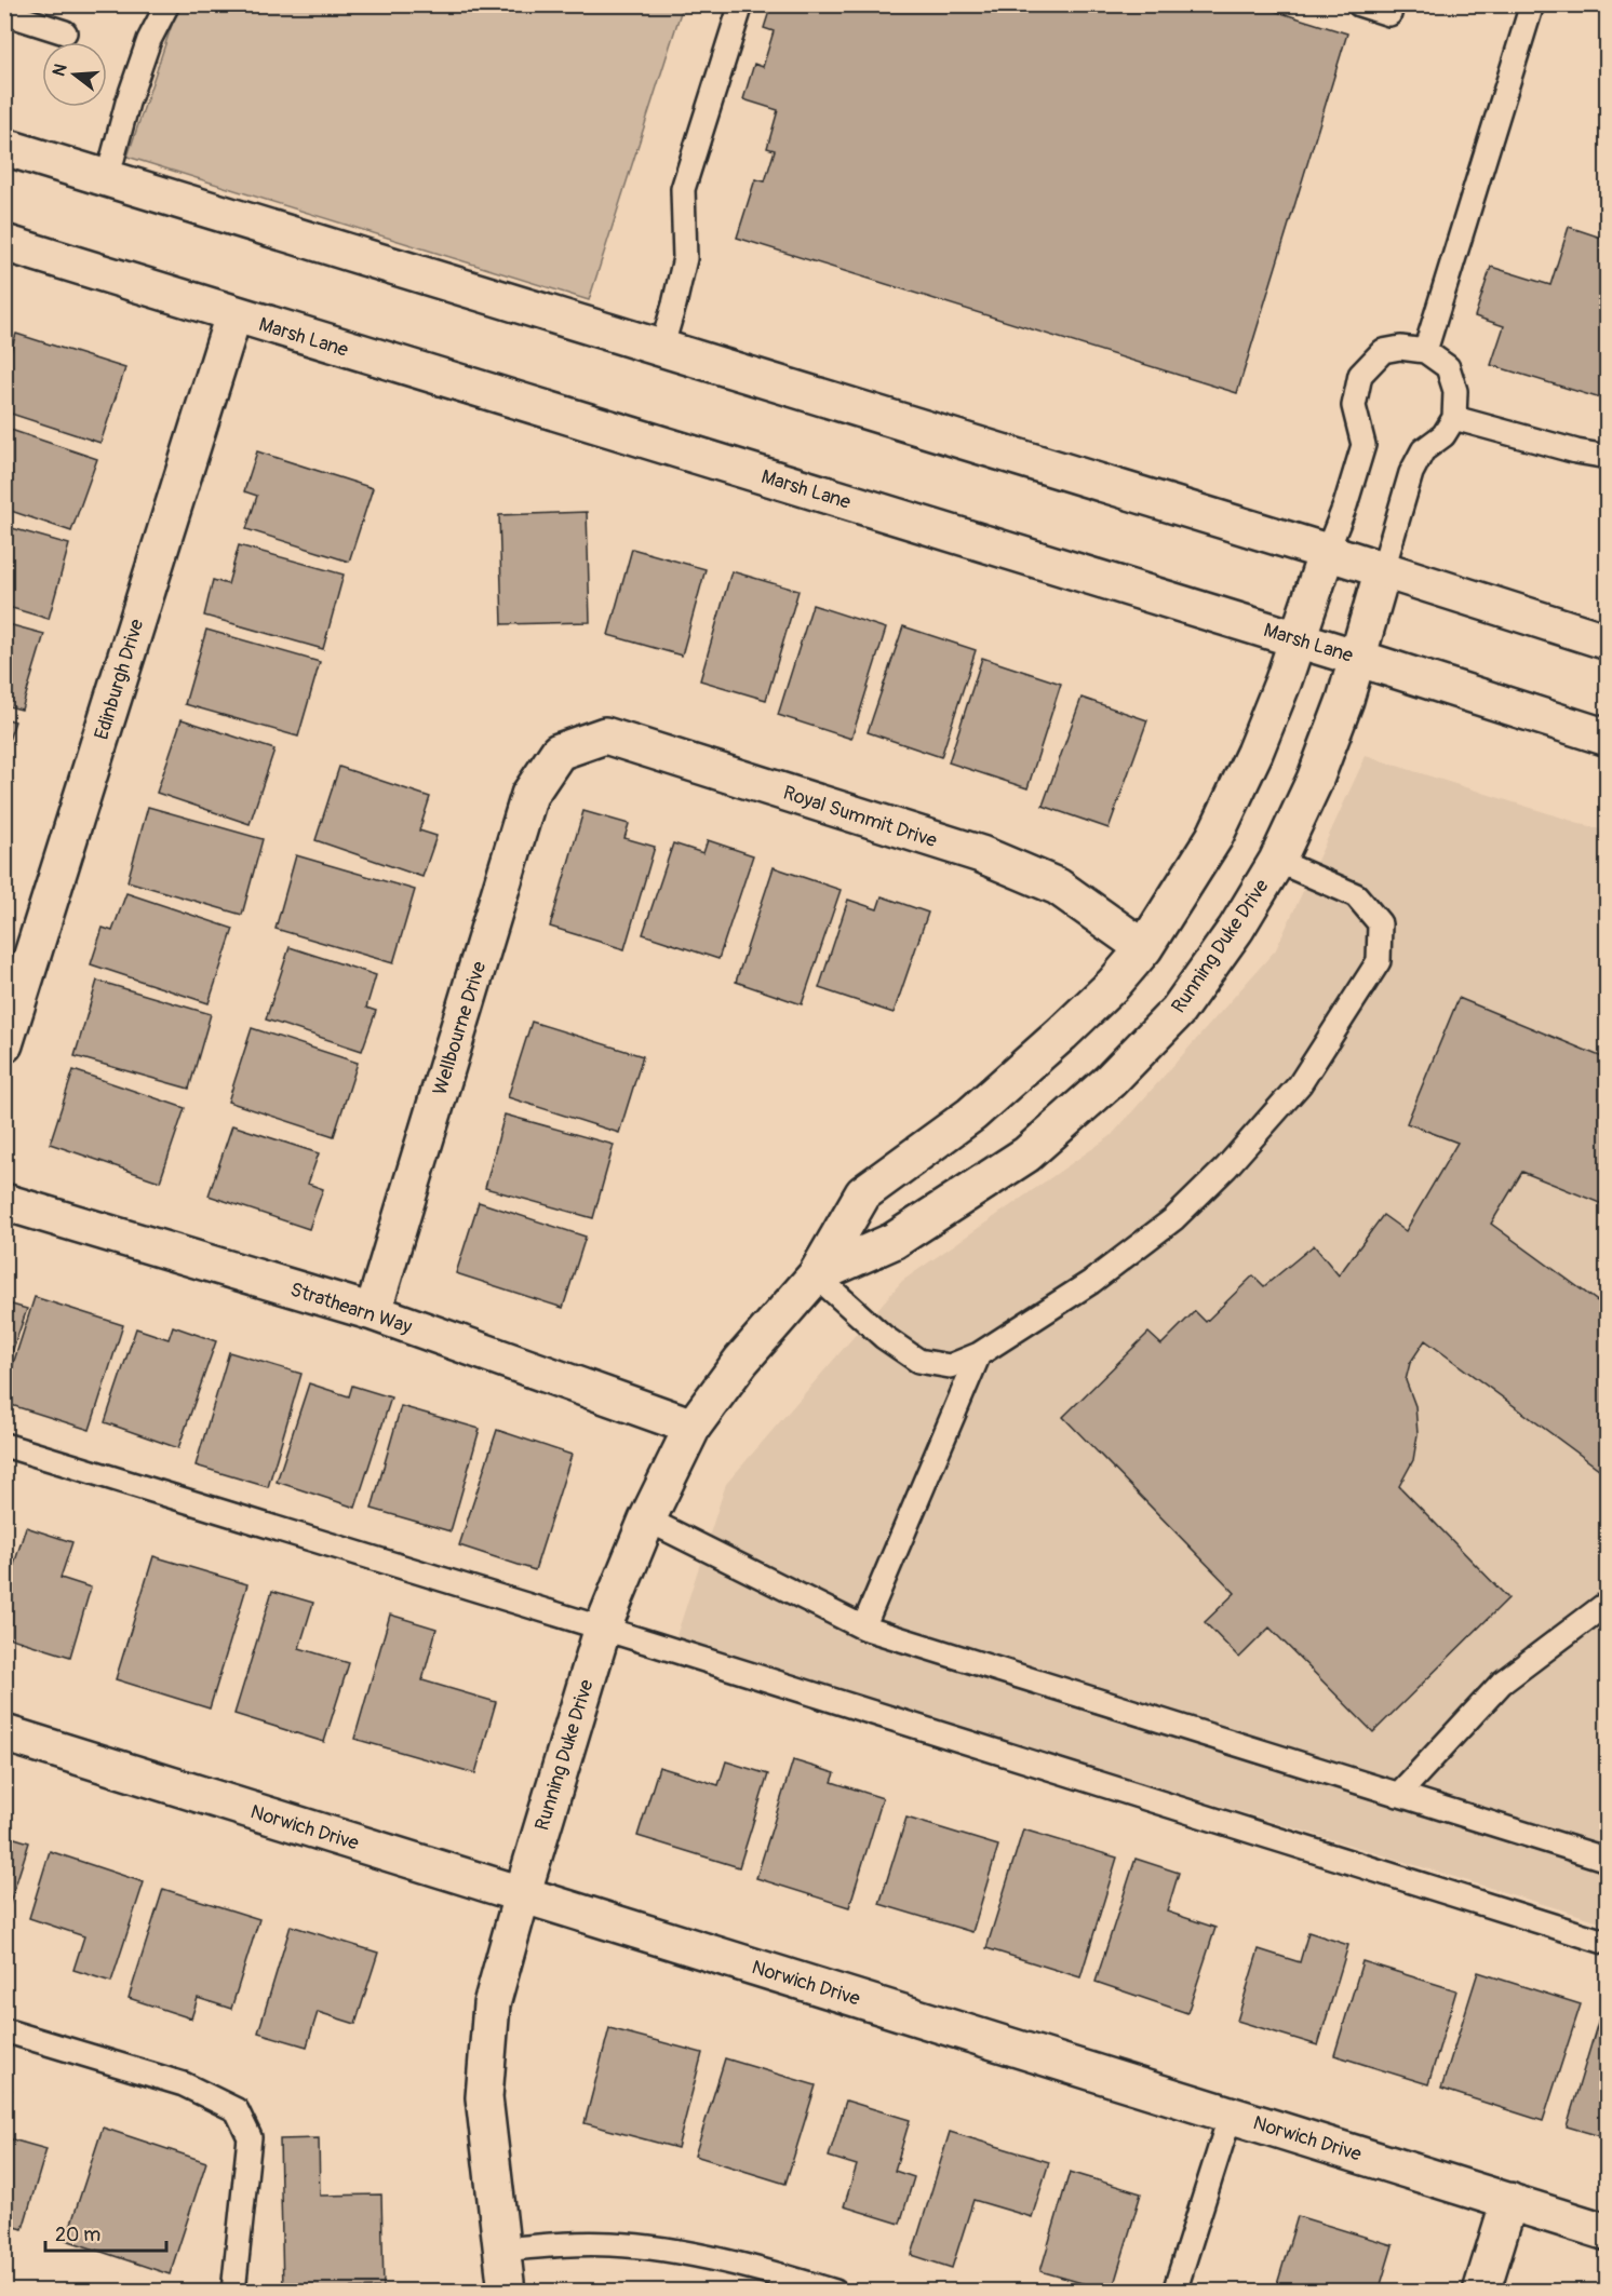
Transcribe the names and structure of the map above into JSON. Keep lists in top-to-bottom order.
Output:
{
  "streets": {
    "street": [
      "Marsh Lane",
      "Edinburgh Drive",
      "Royal Summit Drive",
      "Running Duke Drive",
      "Wellbourne Drive",
      "Strathearn Way",
      "Norwich Drive"
    ]
  },
  "crossings": [
    ["Marsh Lane", "Edinburgh Drive"],
    ["Marsh Lane", "Running Duke Drive"],
    ["Royal Summit Drive", "Running Duke Drive"],
    ["Royal Summit Drive", "Wellbourne Drive"],
    ["Running Duke Drive", "Strathearn Way"],
    ["Running Duke Drive", "Norwich Drive"],
    ["Wellbourne Drive", "Strathearn Way"]
  ],
  "scale_bar": "20 m",
  "north": "left"
}
